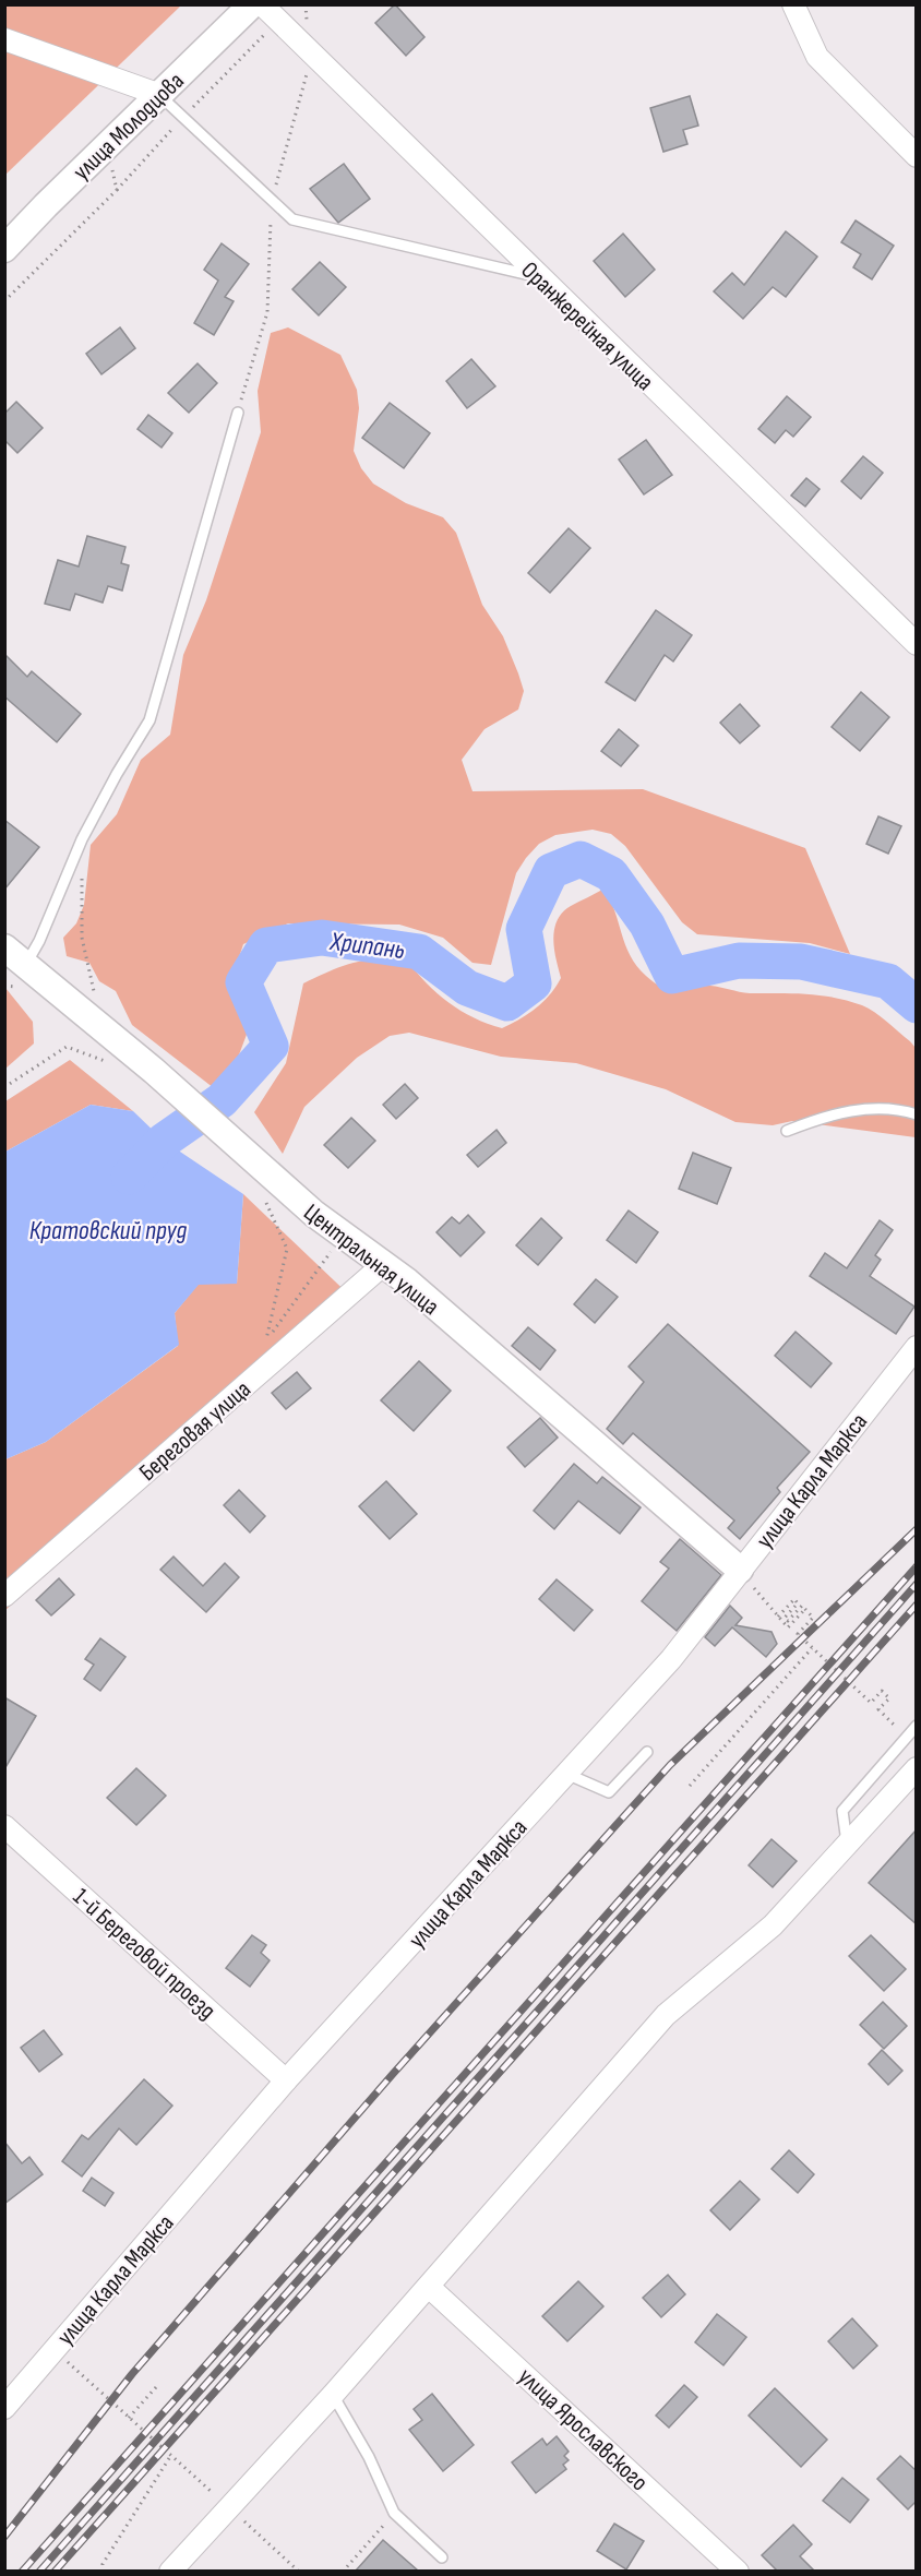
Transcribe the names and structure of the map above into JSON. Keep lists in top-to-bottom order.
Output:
{
  "streets": {
    "street": [
      "улица Молодцова",
      "Оранжерейная улица",
      "Центральная улица",
      "Береговая улица",
      "улица Карла Маркса",
      "1-й Береговой проезд",
      "улица Ярославского"
    ]
  },
  "crossings": [
    ["Центральная улица", "Береговая улица"],
    ["Центральная улица", "улица Карла Маркса"],
    ["улица Карла Маркса", "1-й Береговой проезд"]
  ],
  "water": ["Хрипань", "Кратовский пруд"]
}
